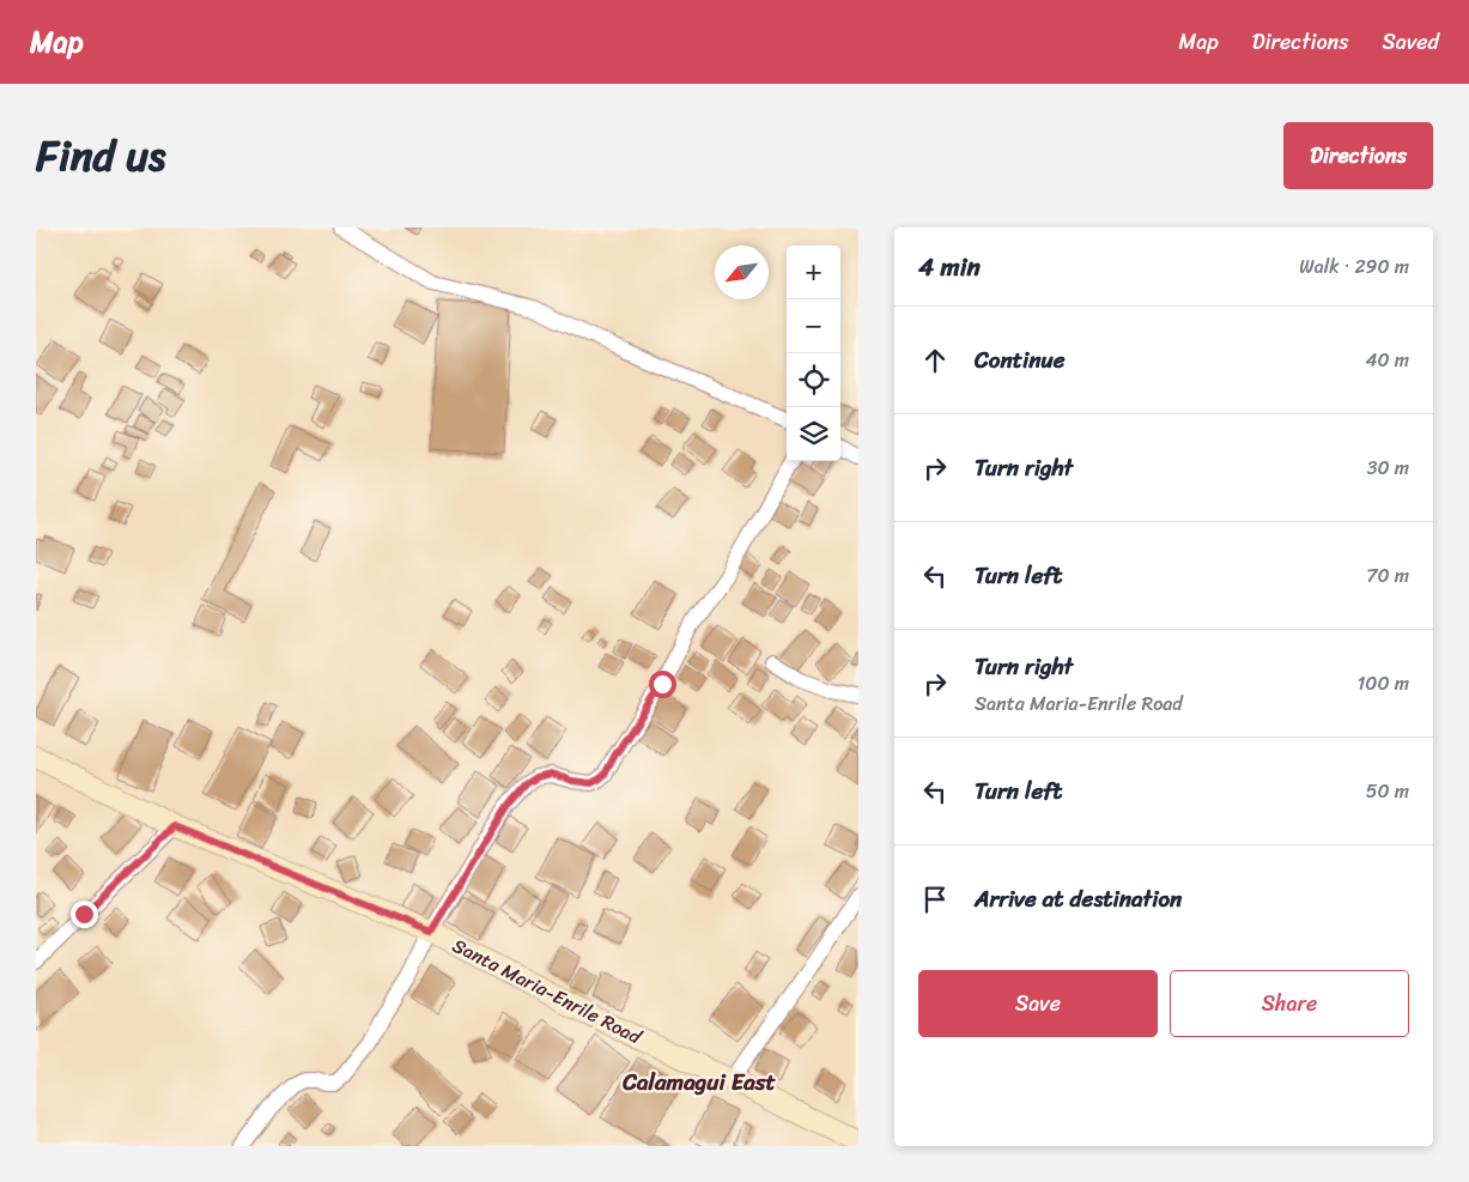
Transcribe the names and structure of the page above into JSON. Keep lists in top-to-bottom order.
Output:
{
  "streets": {
    "main road": ["Santa Maria-Enrile Road"]
  },
  "districts": ["Calamagui East"],
  "north": "bottom left",
  "page": {
    "header": "Map",
    "nav": ["Map", "Directions", "Saved"],
    "title": "Find us",
    "buttons": [
      "Directions",
      ["Save", "Share"]
    ],
    "heading": ["4 min", "Walk · 290 m"],
    "map_buttons": ["+", "−"],
    "list": [
      ["Continue", "40 m"],
      ["Turn right", "30 m"],
      ["Turn left", "70 m"],
      ["Turn right", "Santa Maria-Enrile Road", "100 m"],
      ["Turn left", "50 m"],
      "Arrive at destination"
    ]
  }
}
